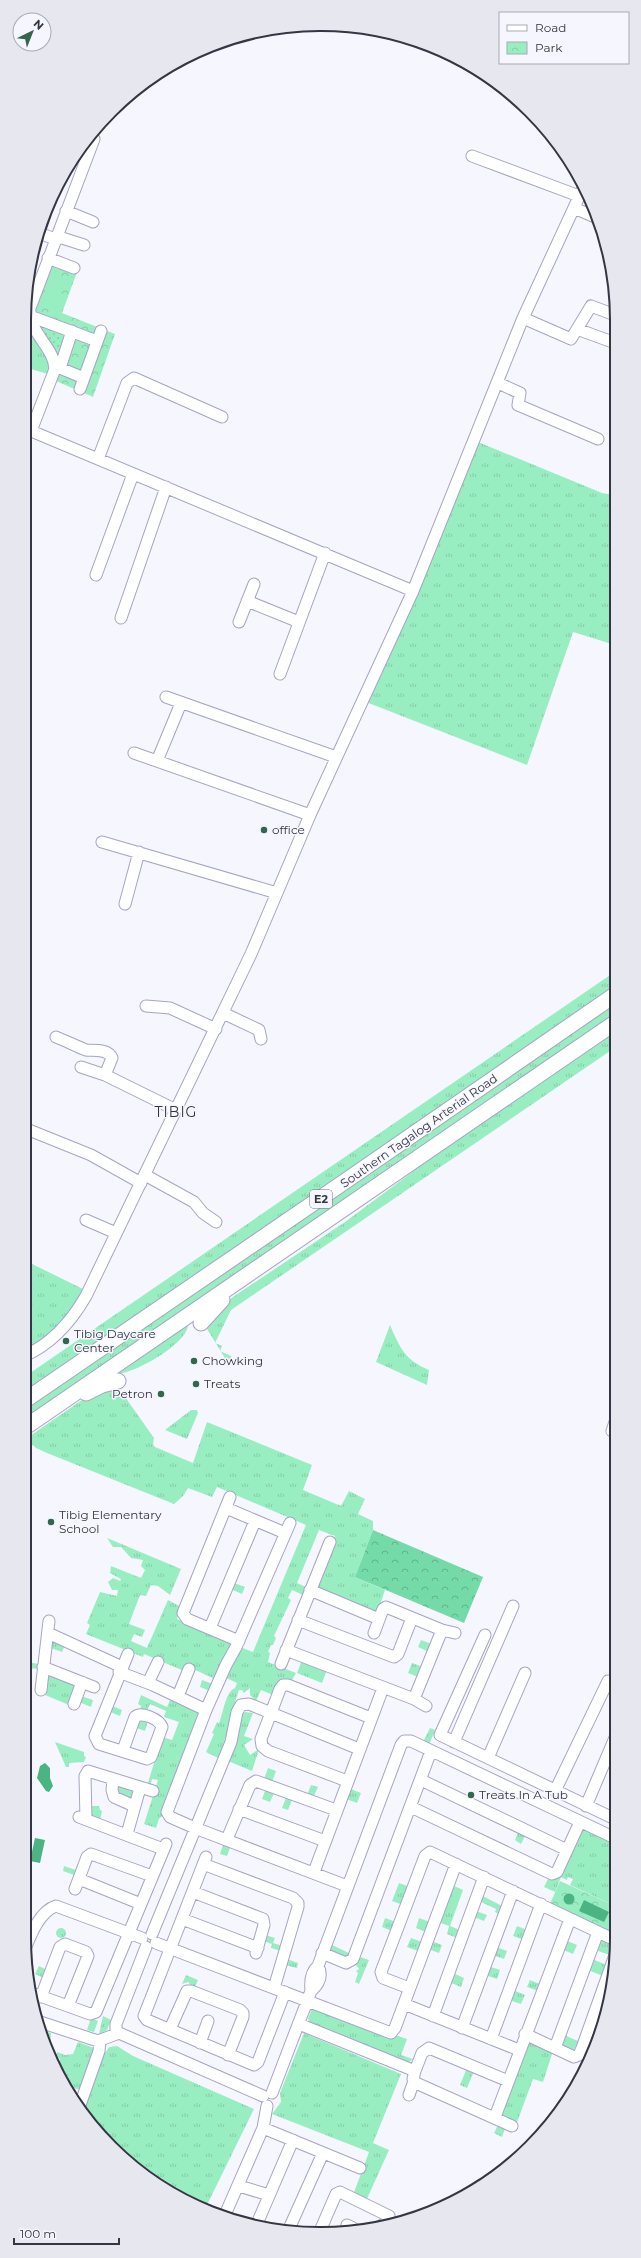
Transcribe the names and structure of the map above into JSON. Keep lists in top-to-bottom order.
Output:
{
  "streets": {
    "highway": ["Southern Tagalog Arterial Road", "E2"]
  },
  "districts": ["TIBIG"],
  "places": [
    "office",
    "Tibig Daycare Center",
    "Chowking",
    "Treats",
    "Petron",
    "Tibig Elementary School",
    "Treats In A Tub"
  ],
  "legend": ["Road", "Park"],
  "scale_bar": "100 m",
  "north": "top right"
}
